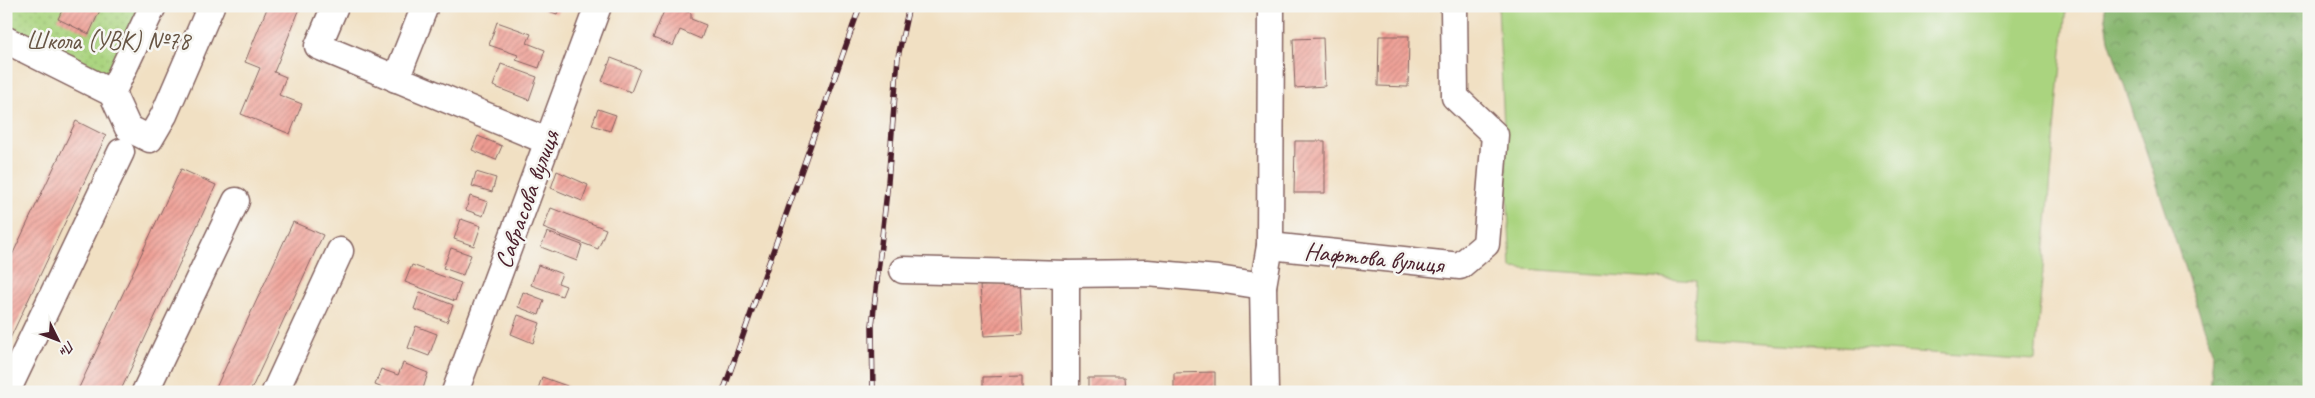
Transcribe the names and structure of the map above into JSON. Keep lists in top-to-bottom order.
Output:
{
  "streets": {
    "street": ["Саврасова вулиця", "Нафтова вулиця"]
  },
  "parks": ["Школа (УВК) №78"],
  "north": "bottom right"
}
